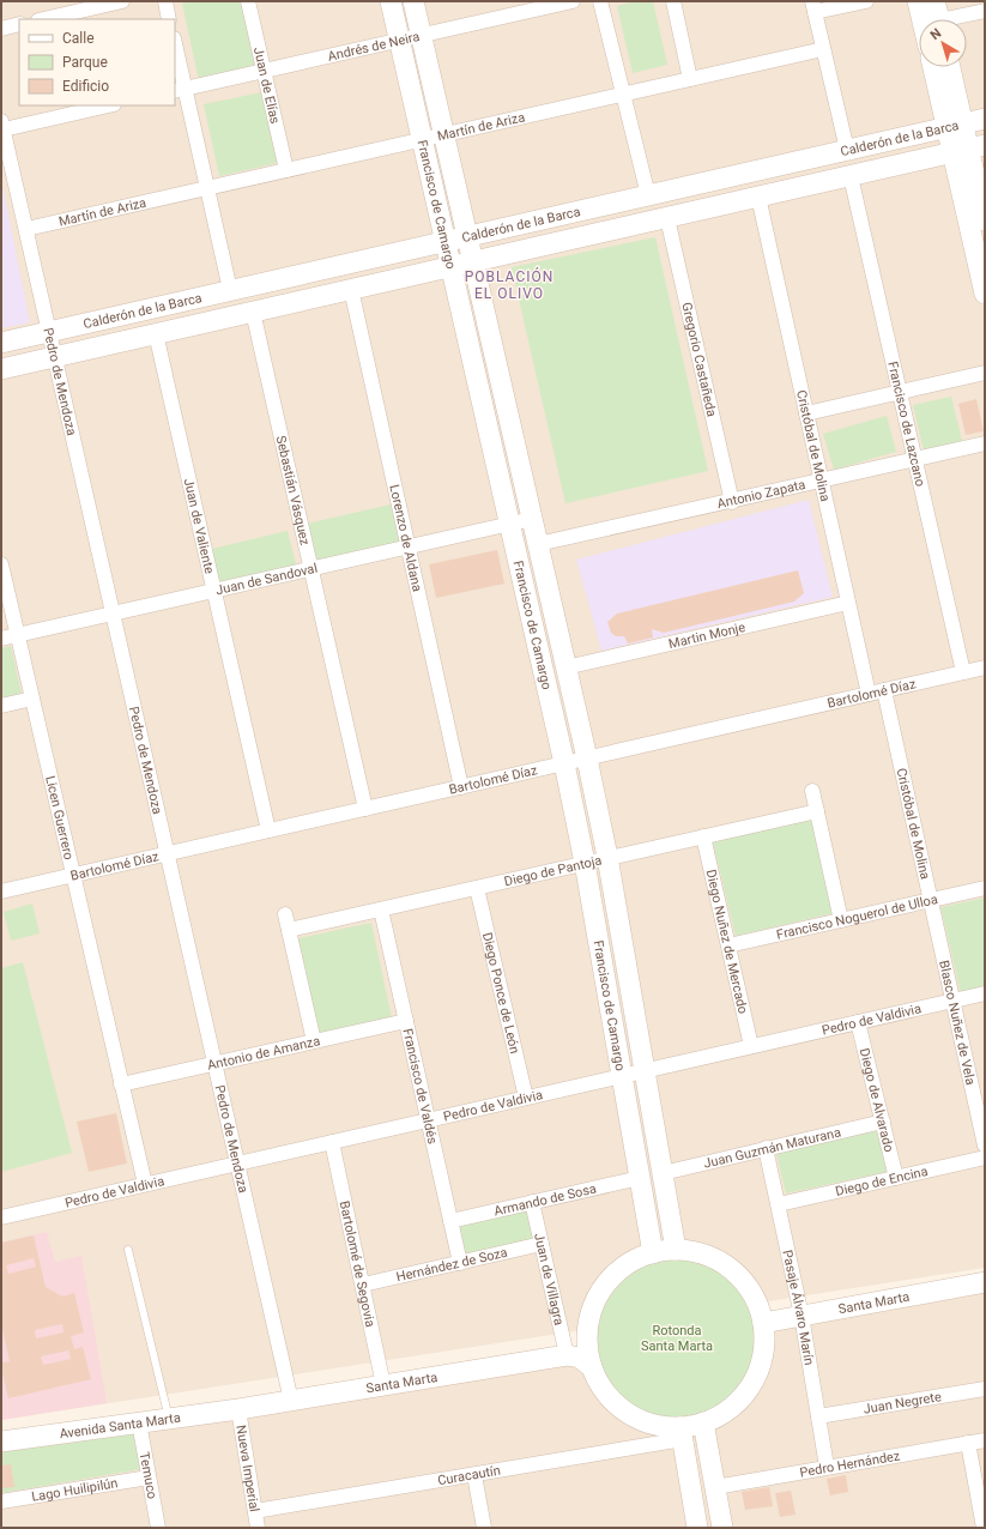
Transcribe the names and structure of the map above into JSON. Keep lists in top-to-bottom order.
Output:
{
  "streets": {
    "street": [
      "Andrés de Neira",
      "Juan de Elías",
      "Martín de Ariza",
      "Calderón de la Barca",
      "Francisco de Camargo",
      "Gregorio Castañeda",
      "Pedro de Mendoza",
      "Francisco de Lazcano",
      "Cristóbal de Molina",
      "Sebastián Vásquez",
      "Antonio Zapata",
      "Juan de Valiente",
      "Lorenzo de Aldana",
      "Juan de Sandoval",
      "Martin Monje",
      "Bartolomé Díaz",
      "Licen Guerrero",
      "Diego de Pantoja",
      "Francisco Noguerol de Ulloa",
      "Diego Nuñez de Mercado",
      "Diego Ponce de León",
      "Pedro de Valdivia",
      "Blasco Nuñez de Vela",
      "Antonio de Amanza",
      "Francisco de Valdés",
      "Diego de Alvarado",
      "Juan Guzmán Maturana",
      "Diego de Encina",
      "Armando de Sosa",
      "Bartolomé de Segovia",
      "Hernández de Soza",
      "Juan de Villagra",
      "Santa Marta",
      "Pasaje Álvaro Marín",
      "Juan Negrete",
      "Avenida Santa Marta",
      "Pedro Hernández",
      "Nueva Imperial",
      "Temuco",
      "Curacautín",
      "Lago Huilipilún"
    ]
  },
  "crossings": [
    ["Andrés de Neira", "Juan de Elías"],
    ["Andrés de Neira", "Francisco de Camargo"],
    ["Juan de Elías", "Martín de Ariza"],
    ["Martín de Ariza", "Francisco de Camargo"],
    ["Martín de Ariza", "Pedro de Mendoza"],
    ["Calderón de la Barca", "Francisco de Camargo"],
    ["Calderón de la Barca", "Gregorio Castañeda"],
    ["Calderón de la Barca", "Pedro de Mendoza"],
    ["Calderón de la Barca", "Francisco de Lazcano"],
    ["Calderón de la Barca", "Cristóbal de Molina"],
    ["Calderón de la Barca", "Sebastián Vásquez"],
    ["Calderón de la Barca", "Juan de Valiente"],
    ["Calderón de la Barca", "Lorenzo de Aldana"],
    ["Francisco de Camargo", "Antonio Zapata"],
    ["Francisco de Camargo", "Juan de Sandoval"],
    ["Francisco de Camargo", "Martin Monje"],
    ["Francisco de Camargo", "Bartolomé Díaz"],
    ["Francisco de Camargo", "Diego de Pantoja"],
    ["Francisco de Camargo", "Pedro de Valdivia"],
    ["Francisco de Camargo", "Juan Guzmán Maturana"],
    ["Francisco de Camargo", "Armando de Sosa"],
    ["Gregorio Castañeda", "Antonio Zapata"],
    ["Pedro de Mendoza", "Juan de Sandoval"],
    ["Pedro de Mendoza", "Bartolomé Díaz"],
    ["Pedro de Mendoza", "Pedro de Valdivia"],
    ["Pedro de Mendoza", "Antonio de Amanza"],
    ["Pedro de Mendoza", "Santa Marta"],
    ["Francisco de Lazcano", "Antonio Zapata"],
    ["Francisco de Lazcano", "Bartolomé Díaz"],
    ["Cristóbal de Molina", "Antonio Zapata"],
    ["Cristóbal de Molina", "Martin Monje"],
    ["Cristóbal de Molina", "Bartolomé Díaz"],
    ["Cristóbal de Molina", "Francisco Noguerol de Ulloa"],
    ["Cristóbal de Molina", "Blasco Nuñez de Vela"],
    ["Sebastián Vásquez", "Juan de Sandoval"],
    ["Sebastián Vásquez", "Bartolomé Díaz"],
    ["Juan de Valiente", "Juan de Sandoval"],
    ["Juan de Valiente", "Bartolomé Díaz"],
    ["Lorenzo de Aldana", "Juan de Sandoval"],
    ["Lorenzo de Aldana", "Bartolomé Díaz"],
    ["Juan de Sandoval", "Licen Guerrero"],
    ["Bartolomé Díaz", "Licen Guerrero"],
    ["Licen Guerrero", "Pedro de Valdivia"],
    ["Licen Guerrero", "Antonio de Amanza"],
    ["Diego de Pantoja", "Diego Nuñez de Mercado"],
    ["Diego de Pantoja", "Diego Ponce de León"],
    ["Diego de Pantoja", "Francisco de Valdés"],
    ["Francisco Noguerol de Ulloa", "Diego Nuñez de Mercado"],
    ["Francisco Noguerol de Ulloa", "Blasco Nuñez de Vela"],
    ["Diego Nuñez de Mercado", "Pedro de Valdivia"],
    ["Diego Ponce de León", "Pedro de Valdivia"],
    ["Pedro de Valdivia", "Blasco Nuñez de Vela"],
    ["Pedro de Valdivia", "Francisco de Valdés"],
    ["Pedro de Valdivia", "Diego de Alvarado"],
    ["Pedro de Valdivia", "Bartolomé de Segovia"],
    ["Antonio de Amanza", "Francisco de Valdés"],
    ["Francisco de Valdés", "Armando de Sosa"],
    ["Francisco de Valdés", "Hernández de Soza"],
    ["Diego de Alvarado", "Juan Guzmán Maturana"],
    ["Diego de Alvarado", "Diego de Encina"],
    ["Juan Guzmán Maturana", "Pasaje Álvaro Marín"],
    ["Diego de Encina", "Pasaje Álvaro Marín"],
    ["Armando de Sosa", "Juan de Villagra"],
    ["Bartolomé de Segovia", "Hernández de Soza"],
    ["Bartolomé de Segovia", "Santa Marta"],
    ["Hernández de Soza", "Juan de Villagra"],
    ["Juan de Villagra", "Santa Marta"],
    ["Santa Marta", "Pasaje Álvaro Marín"],
    ["Santa Marta", "Avenida Santa Marta"],
    ["Santa Marta", "Nueva Imperial"],
    ["Pasaje Álvaro Marín", "Juan Negrete"],
    ["Pasaje Álvaro Marín", "Pedro Hernández"],
    ["Avenida Santa Marta", "Nueva Imperial"],
    ["Avenida Santa Marta", "Temuco"],
    ["Nueva Imperial", "Curacautín"],
    ["Temuco", "Lago Huilipilún"]
  ],
  "districts": ["POBLACIÓN EL OLIVO"],
  "parks": ["Rotonda Santa Marta"],
  "legend": ["Calle", "Parque", "Edificio"],
  "north": "top left"
}
